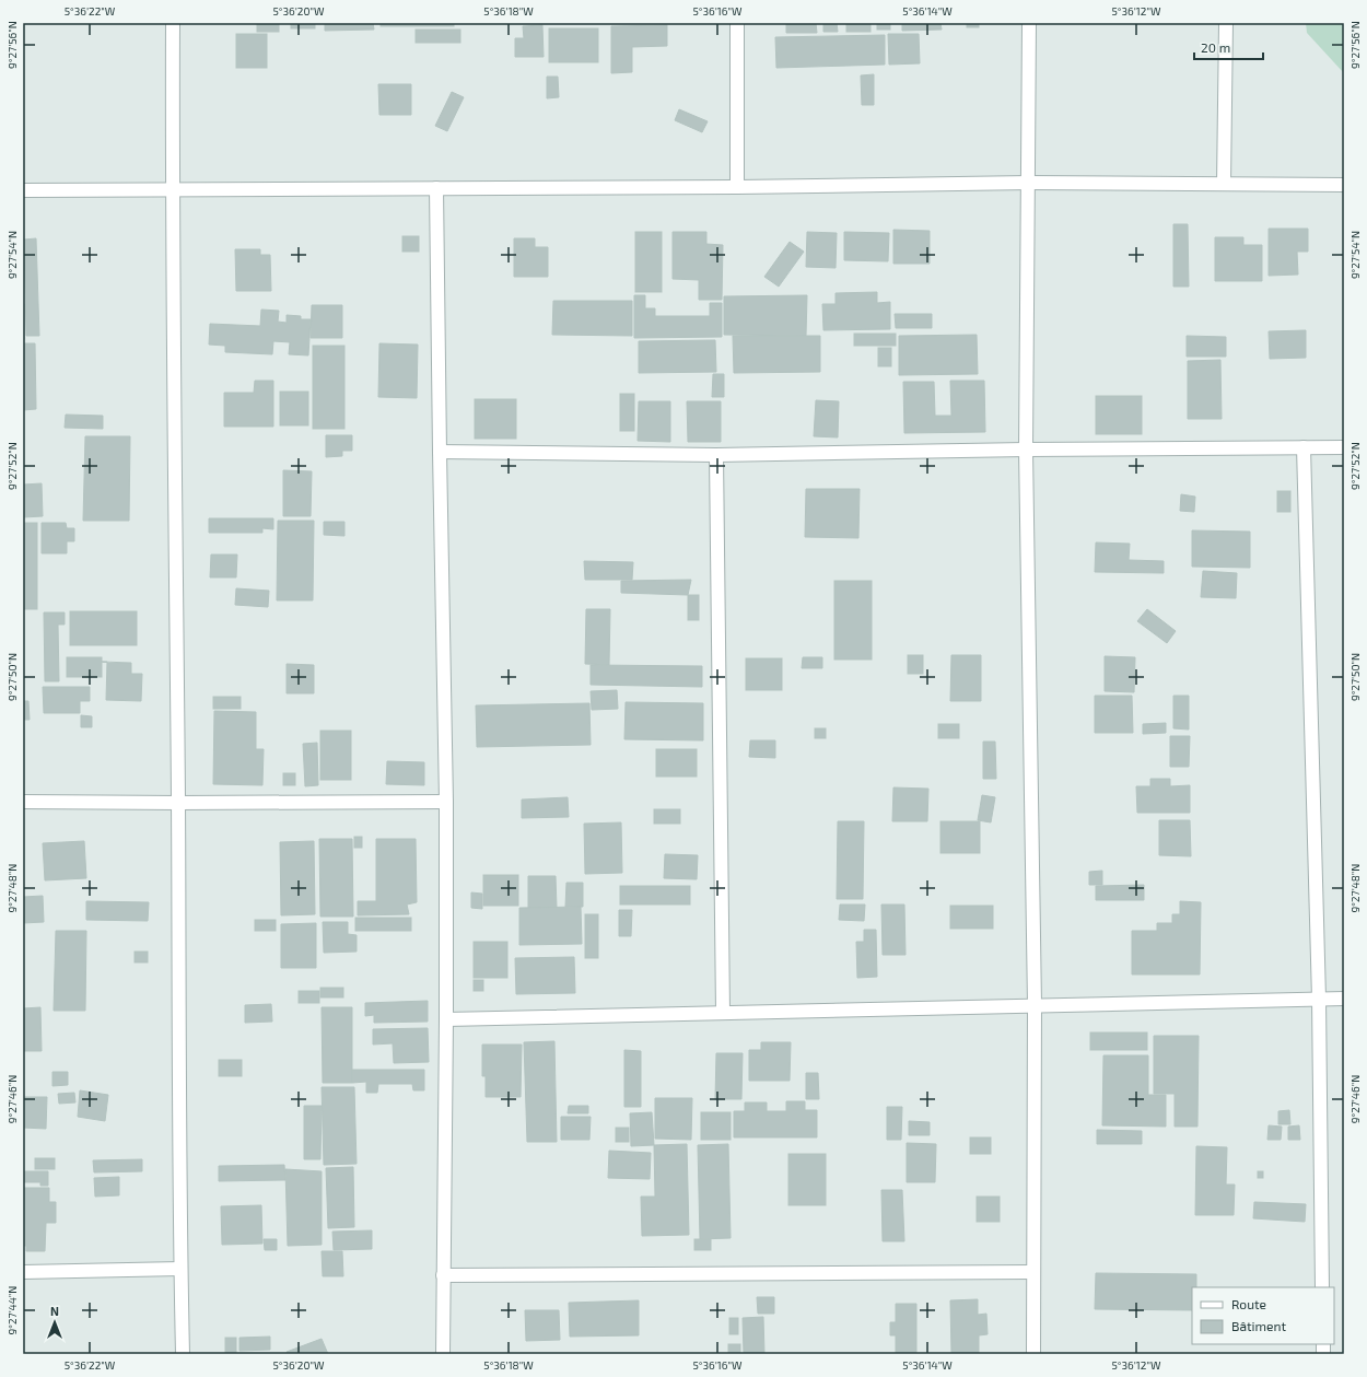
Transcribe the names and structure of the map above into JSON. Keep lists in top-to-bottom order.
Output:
{
  "legend": ["Route", "Bâtiment"],
  "scale_bar": "20 m",
  "north": "top",
  "coordinates": [
    "5°36'22\"W",
    "5°36'20\"W",
    "5°36'18\"W",
    "5°36'16\"W",
    "5°36'14\"W",
    "5°36'12\"W",
    "9°27'56\"N",
    "9°27'54\"N",
    "9°27'52\"N",
    "9°27'50\"N",
    "9°27'48\"N",
    "9°27'46\"N",
    "9°27'44\"N"
  ]
}
